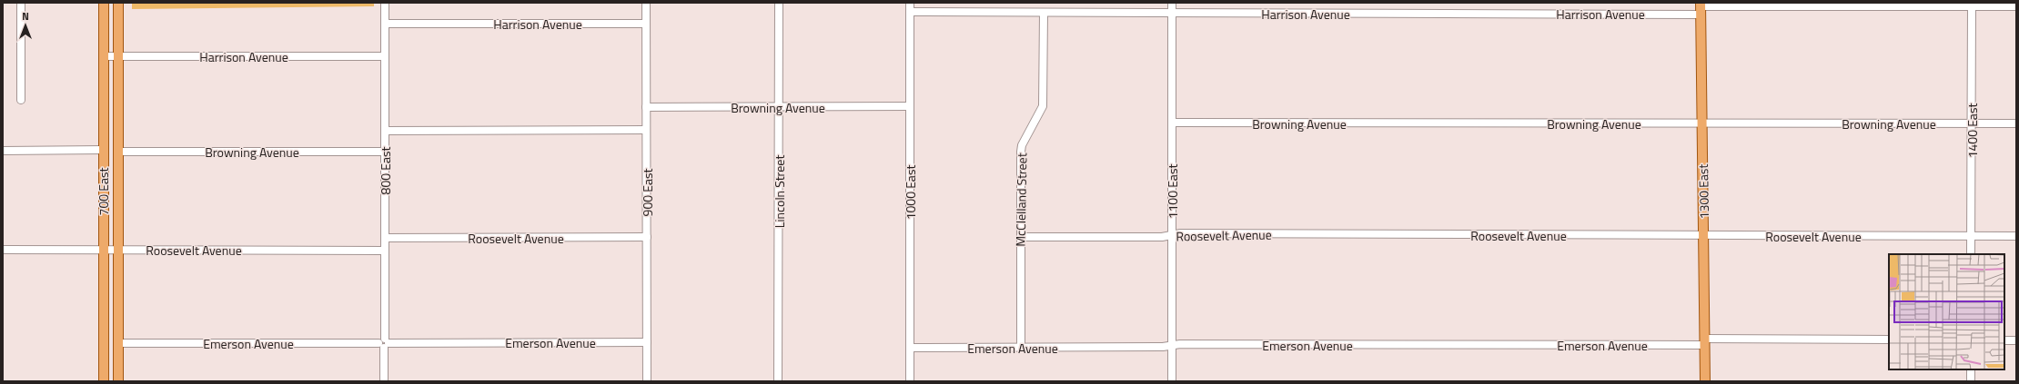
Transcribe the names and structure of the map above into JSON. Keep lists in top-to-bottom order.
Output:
{
  "streets": {
    "main road": ["700 East", "1300 East"],
    "street": [
      "Harrison Avenue",
      "Browning Avenue",
      "1400 East",
      "800 East",
      "Lincoln Street",
      "1100 East",
      "900 East",
      "1000 East",
      "McClelland Street",
      "Roosevelt Avenue",
      "Emerson Avenue"
    ]
  },
  "crossings": [
    ["Harrison Avenue", "1400 East"],
    ["Harrison Avenue", "800 East"],
    ["Harrison Avenue", "700 East"],
    ["Harrison Avenue", "1100 East"],
    ["Harrison Avenue", "1300 East"],
    ["Harrison Avenue", "900 East"],
    ["Harrison Avenue", "1000 East"],
    ["Harrison Avenue", "McClelland Street"],
    ["Browning Avenue", "1400 East"],
    ["Browning Avenue", "800 East"],
    ["Browning Avenue", "700 East"],
    ["Browning Avenue", "Lincoln Street"],
    ["Browning Avenue", "1100 East"],
    ["Browning Avenue", "1300 East"],
    ["Browning Avenue", "900 East"],
    ["Browning Avenue", "1000 East"],
    ["1400 East", "Roosevelt Avenue"],
    ["800 East", "Roosevelt Avenue"],
    ["800 East", "Emerson Avenue"],
    ["700 East", "Roosevelt Avenue"],
    ["700 East", "Emerson Avenue"],
    ["1100 East", "Roosevelt Avenue"],
    ["1100 East", "Emerson Avenue"],
    ["1300 East", "Roosevelt Avenue"],
    ["1300 East", "Emerson Avenue"],
    ["900 East", "Roosevelt Avenue"],
    ["900 East", "Emerson Avenue"],
    ["1000 East", "Emerson Avenue"],
    ["McClelland Street", "Roosevelt Avenue"],
    ["McClelland Street", "Emerson Avenue"]
  ],
  "north": "top"
}
